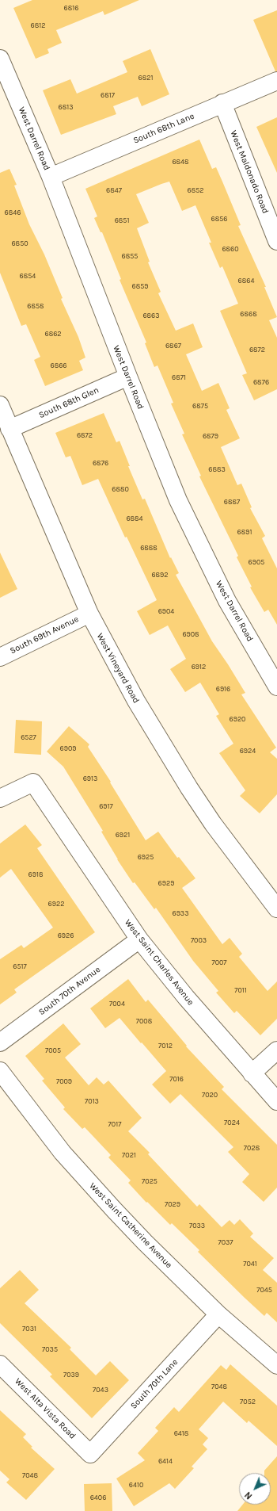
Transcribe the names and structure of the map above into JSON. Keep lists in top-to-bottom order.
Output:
{
  "streets": {
    "street": [
      "South 68th Lane",
      "West Darrel Road",
      "West Maldonado Road",
      "South 68th Glen",
      "South 69th Avenue",
      "West Vineyard Road",
      "West Saint Charles Avenue",
      "South 70th Avenue",
      "West Saint Catherine Avenue",
      "South 70th Lane",
      "West Alta Vista Road"
    ]
  },
  "crossings": [
    ["South 68th Lane", "West Darrel Road"],
    ["South 68th Lane", "West Maldonado Road"],
    ["West Darrel Road", "South 68th Glen"],
    ["South 68th Glen", "West Vineyard Road"],
    ["South 69th Avenue", "West Vineyard Road"],
    ["West Saint Charles Avenue", "South 70th Avenue"],
    ["West Saint Catherine Avenue", "South 70th Lane"],
    ["South 70th Lane", "West Alta Vista Road"]
  ],
  "house_numbers": [
    "6816",
    "6812",
    "6821",
    "6817",
    "6813",
    "6848",
    "6847",
    "6852",
    "6846",
    "6856",
    "6851",
    "6850",
    "6860",
    "6855",
    "6854",
    "6864",
    "6859",
    "6858",
    "6868",
    "6863",
    "6862",
    "6867",
    "6872",
    "6866",
    "6871",
    "6876",
    "6875",
    "6872",
    "6879",
    "6876",
    "6883",
    "6880",
    "6887",
    "6884",
    "6891",
    "6888",
    "6905",
    "6892",
    "6904",
    "6908",
    "6912",
    "6916",
    "6920",
    "6527",
    "6909",
    "6924",
    "6913",
    "6917",
    "6921",
    "6925",
    "6918",
    "6929",
    "6922",
    "6933",
    "6926",
    "7003",
    "7007",
    "6517",
    "7011",
    "7004",
    "7008",
    "7012",
    "7005",
    "7016",
    "7009",
    "7020",
    "7013",
    "7024",
    "7017",
    "7028",
    "7021",
    "7025",
    "7029",
    "7033",
    "7037",
    "7041",
    "7045",
    "7031",
    "7035",
    "7039",
    "7048",
    "7043",
    "7052",
    "6418",
    "6414",
    "7048",
    "6410",
    "6406"
  ],
  "north": "bottom left"
}
